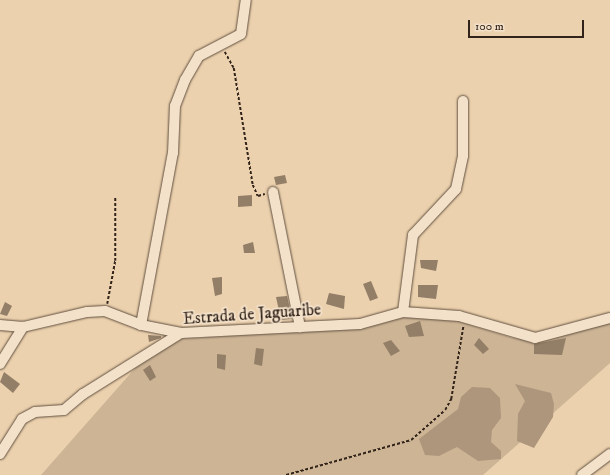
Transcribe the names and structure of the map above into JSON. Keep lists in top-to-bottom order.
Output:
{
  "streets": {
    "street": ["Estrada de Jaguaribe"]
  },
  "scale_bar": "100 m"
}
